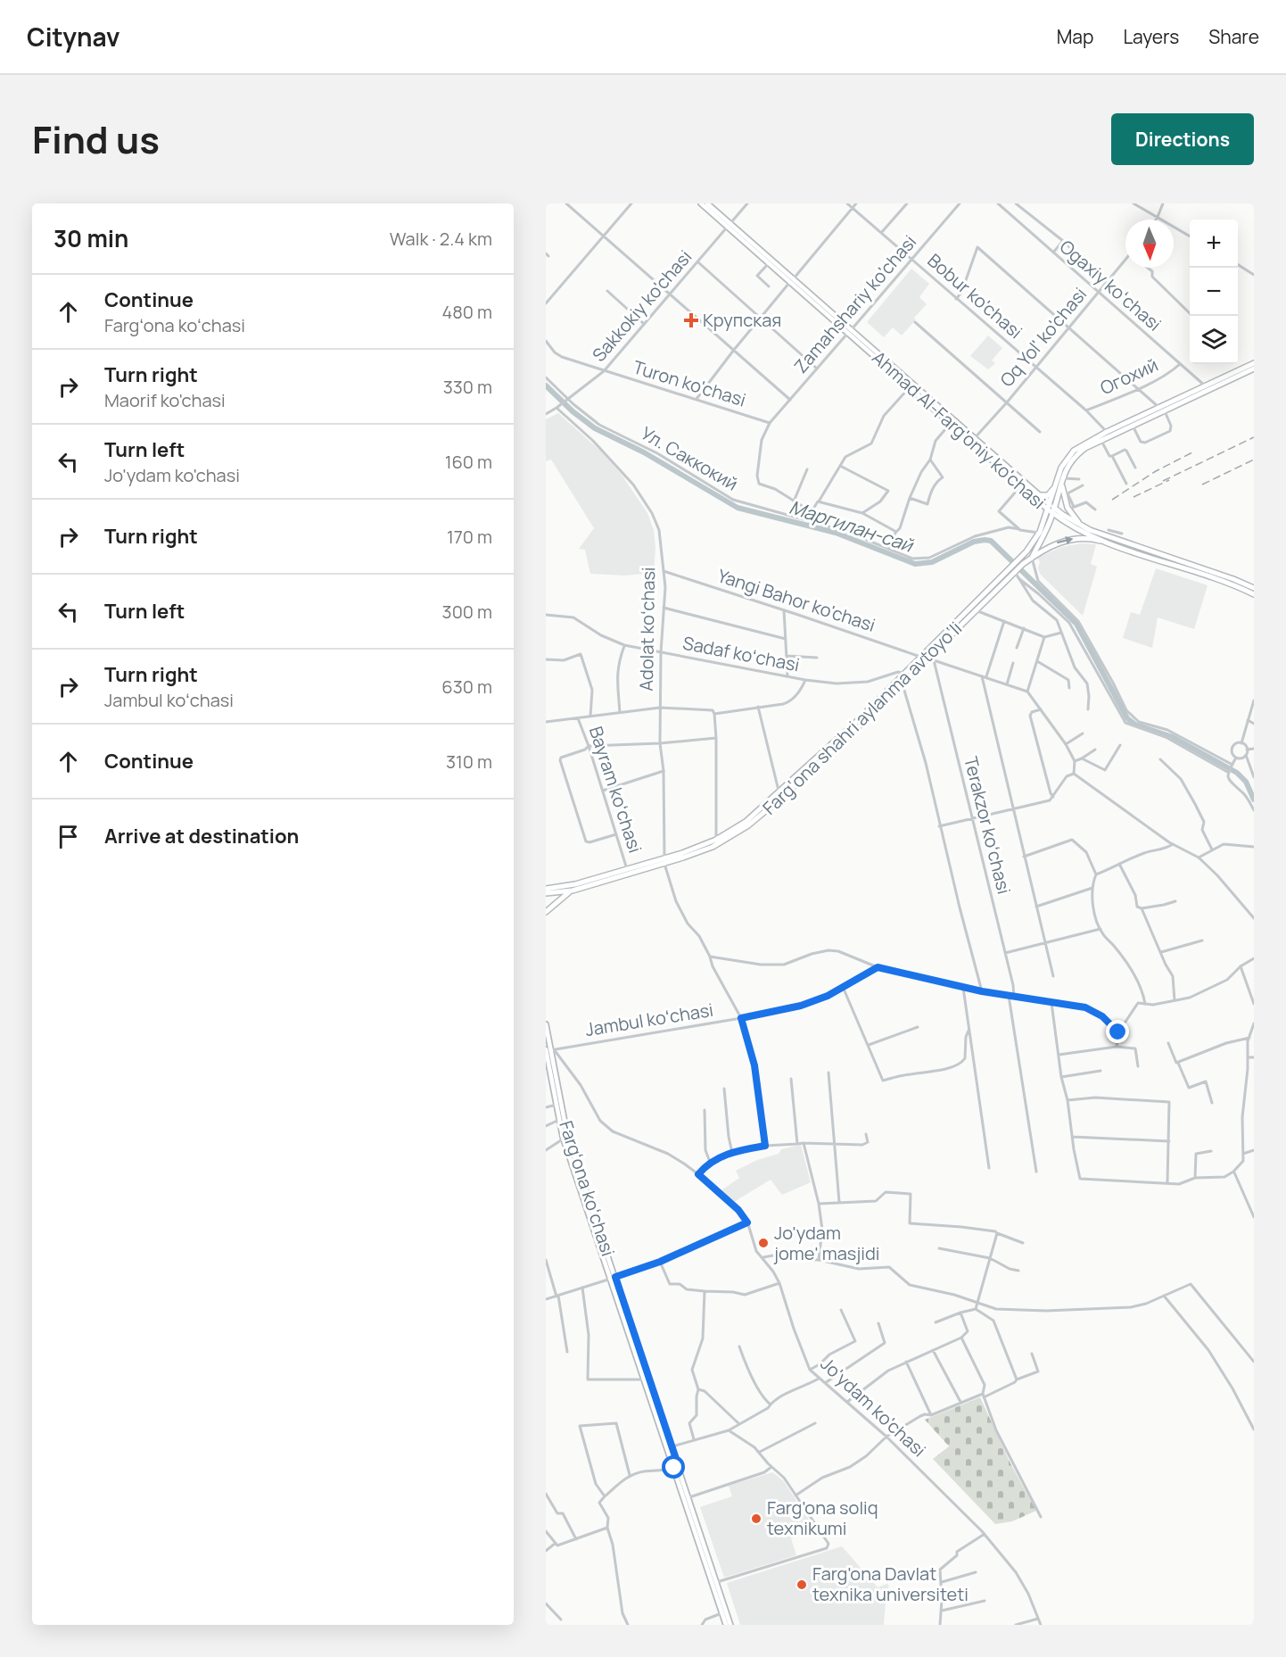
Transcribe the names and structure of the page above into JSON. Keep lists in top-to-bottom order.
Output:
{
  "streets": {
    "highway": ["Ahmad Al-Farg'oniy ko'chasi", "Farg‘ona shahri aylanma avtoyo‘li"],
    "main road": ["Fargʻona koʻchasi"],
    "street": [
      "Ogaxiy koʻchasi",
      "Bobur ko'chasi",
      "Zamahshariy ko'chasi",
      "Sakkokiy ko'chasi",
      "Oq Yol' ko'chasi",
      "Огохий",
      "Turon ko'chasi",
      "Ул. Саккокий",
      "Yangi Bahor ko'chasi",
      "Adolat koʻchasi",
      "Sadaf koʻchasi",
      "Bayram koʻchasi",
      "Terakzor koʻchasi",
      "Jambul koʻchasi",
      "Jo'ydam ko'chasi"
    ]
  },
  "crossings": [
    ["Ogaxiy koʻchasi", "Oq Yol' ko'chasi"],
    ["Ogaxiy koʻchasi", "Огохий"],
    ["Bobur ko'chasi", "Zamahshariy ko'chasi"],
    ["Bobur ko'chasi", "Oq Yol' ko'chasi"],
    ["Bobur ko'chasi", "Огохий"],
    ["Zamahshariy ko'chasi", "Turon ko'chasi"],
    ["Zamahshariy ko'chasi", "Ahmad Al-Farg'oniy ko'chasi"],
    ["Sakkokiy ko'chasi", "Turon ko'chasi"],
    ["Sakkokiy ko'chasi", "Ahmad Al-Farg'oniy ko'chasi"],
    ["Sakkokiy ko'chasi", "Ул. Саккокий"],
    ["Sakkokiy ko'chasi", "Adolat koʻchasi"],
    ["Oq Yol' ko'chasi", "Ahmad Al-Farg'oniy ko'chasi"],
    ["Yangi Bahor ko'chasi", "Adolat koʻchasi"],
    ["Yangi Bahor ko'chasi", "Farg‘ona shahri aylanma avtoyo‘li"],
    ["Adolat koʻchasi", "Sadaf koʻchasi"],
    ["Adolat koʻchasi", "Farg‘ona shahri aylanma avtoyo‘li"],
    ["Adolat koʻchasi", "Jambul koʻchasi"],
    ["Sadaf koʻchasi", "Farg‘ona shahri aylanma avtoyo‘li"],
    ["Farg‘ona shahri aylanma avtoyo‘li", "Bayram koʻchasi"],
    ["Farg‘ona shahri aylanma avtoyo‘li", "Terakzor koʻchasi"],
    ["Jambul koʻchasi", "Fargʻona koʻchasi"],
    ["Jambul koʻchasi", "Jo'ydam ko'chasi"],
    ["Fargʻona koʻchasi", "Jo'ydam ko'chasi"]
  ],
  "water": ["Маргилан-сай"],
  "places": {
    "health": ["Крупская"],
    "other": ["Jo'ydam jome' masjidi", "Farg'ona soliq texnikumi", "Farg'ona Davlat texnika universiteti"]
  },
  "north": "bottom",
  "page": {
    "header": "Citynav",
    "nav": ["Map", "Layers", "Share"],
    "title": "Find us",
    "buttons": "Directions",
    "heading": ["30 min", "Walk · 2.4 km"],
    "map_buttons": ["+", "−"],
    "list": [
      ["Continue", "Fargʻona koʻchasi", "480 m"],
      ["Turn right", "Maorif ko'chasi", "330 m"],
      ["Turn left", "Jo'ydam ko'chasi", "160 m"],
      ["Turn right", "170 m"],
      ["Turn left", "300 m"],
      ["Turn right", "Jambul koʻchasi", "630 m"],
      ["Continue", "310 m"],
      "Arrive at destination"
    ]
  }
}
